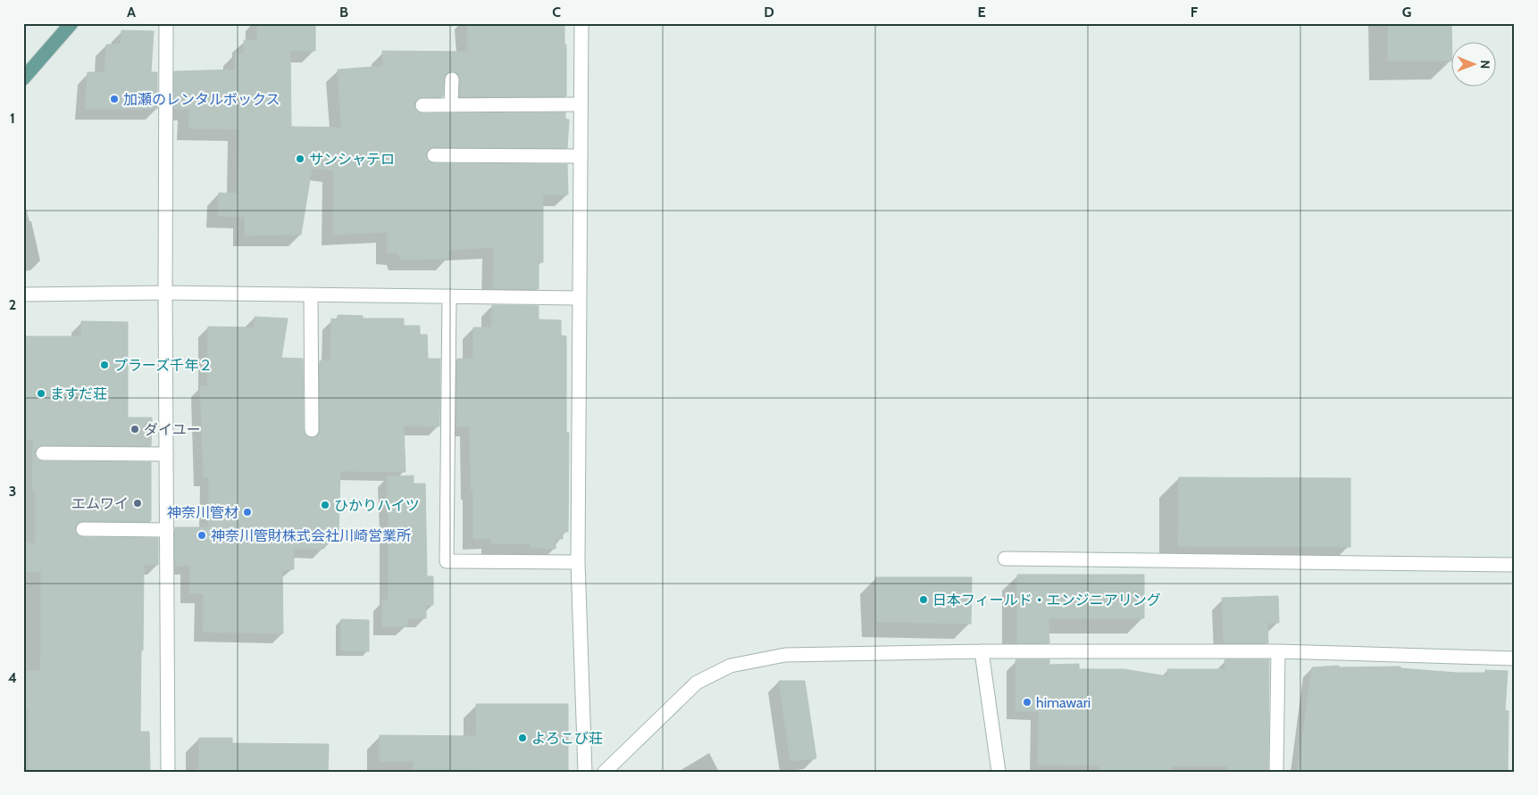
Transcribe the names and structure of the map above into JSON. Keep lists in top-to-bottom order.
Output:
{
  "places": [
    "加瀬のレンタルボックス",
    "サンシャテロ",
    "プラーズ千年２",
    "ますだ荘",
    "ダイユー",
    "エムワイ",
    "ひかりハイツ",
    "神奈川管材",
    "神奈川管財株式会社川崎営業所",
    "日本フィールド・エンジニアリング",
    "himawari",
    "よろこび荘"
  ],
  "north": "right",
  "grid": {
    "columns": [
      "A",
      "B",
      "C",
      "D",
      "E",
      "F",
      "G"
    ],
    "rows": [
      "1",
      "2",
      "3",
      "4"
    ]
  }
}
